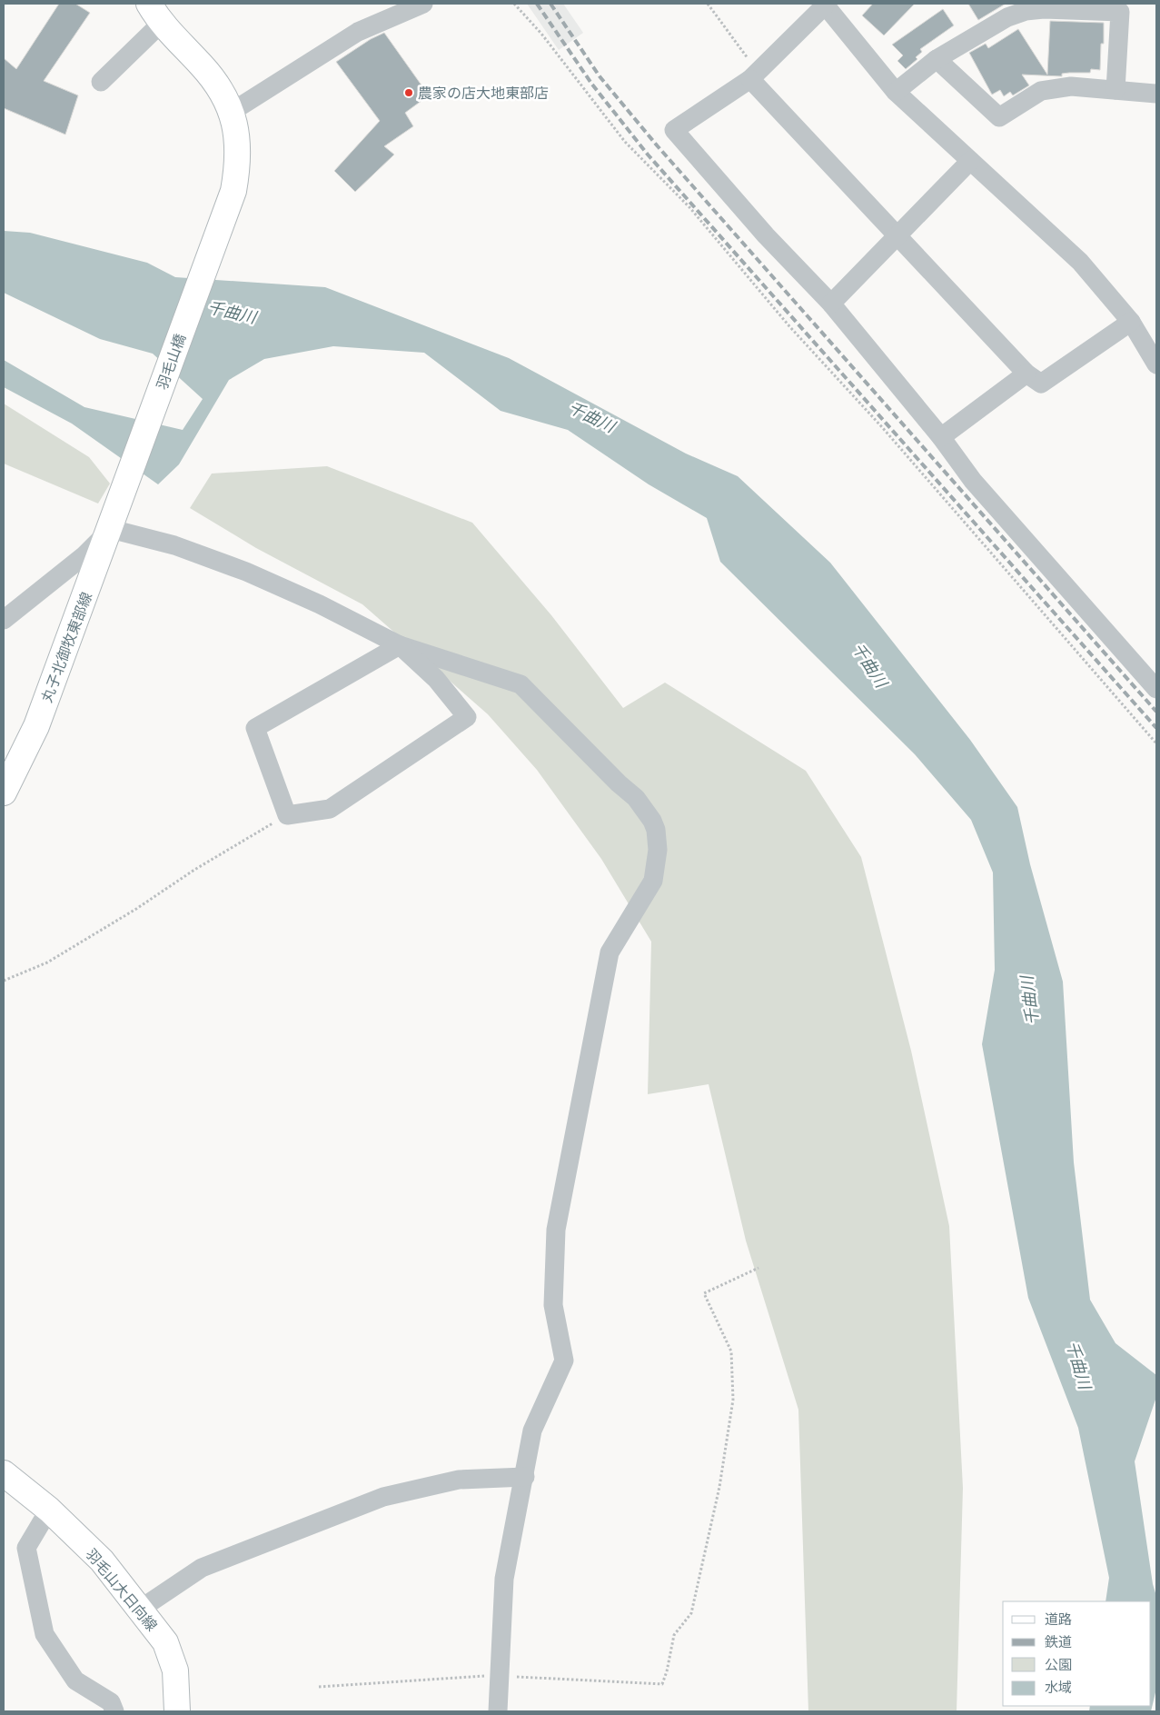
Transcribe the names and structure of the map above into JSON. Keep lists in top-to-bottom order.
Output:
{
  "streets": {
    "main road": ["羽毛山橋", "丸子北御牧東部線", "羽毛山大日向線"]
  },
  "crossings": [
    ["羽毛山橋", "丸子北御牧東部線"]
  ],
  "water": ["千曲川"],
  "places": ["農家の店大地東部店"],
  "legend": [
    "道路",
    "鉄道",
    "公園",
    "水域"
  ]
}
